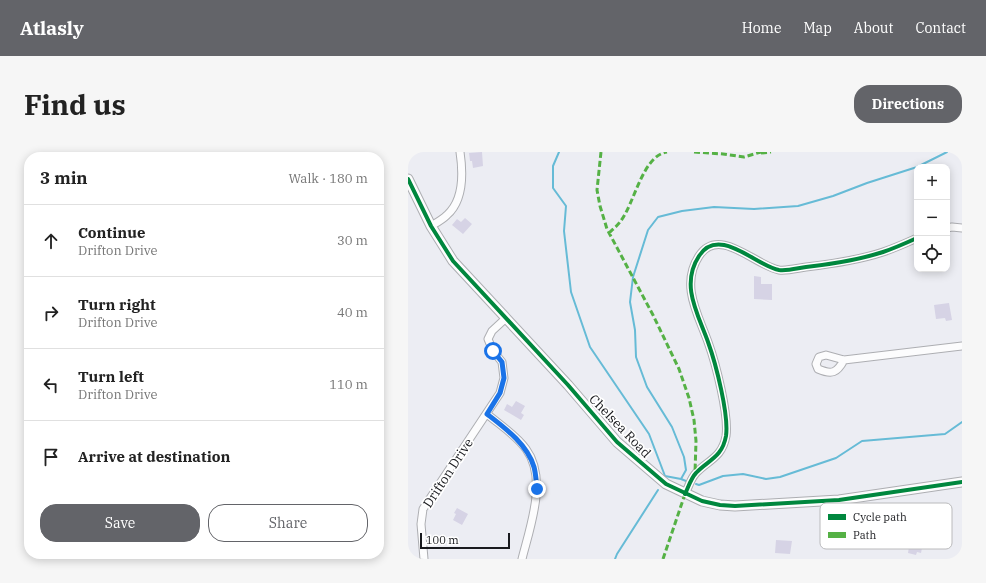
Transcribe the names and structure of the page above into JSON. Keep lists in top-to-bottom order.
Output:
{
  "streets": {
    "street": ["Chelsea Road", "Drifton Drive"]
  },
  "crossings": [
    ["Chelsea Road", "Drifton Drive"]
  ],
  "legend": ["Cycle path", "Path"],
  "scale_bar": "100 m",
  "page": {
    "header": "Atlasly",
    "nav": [
      "Home",
      "Map",
      "About",
      "Contact"
    ],
    "buttons": [
      "Directions",
      ["Save", "Share"]
    ],
    "title": "Find us",
    "heading": ["3 min", "Walk · 180 m"],
    "map_buttons": ["+", "−"],
    "list": [
      ["Continue", "Drifton Drive", "30 m"],
      ["Turn right", "Drifton Drive", "40 m"],
      ["Turn left", "Drifton Drive", "110 m"],
      "Arrive at destination"
    ],
    "scale": "100 m"
  }
}
